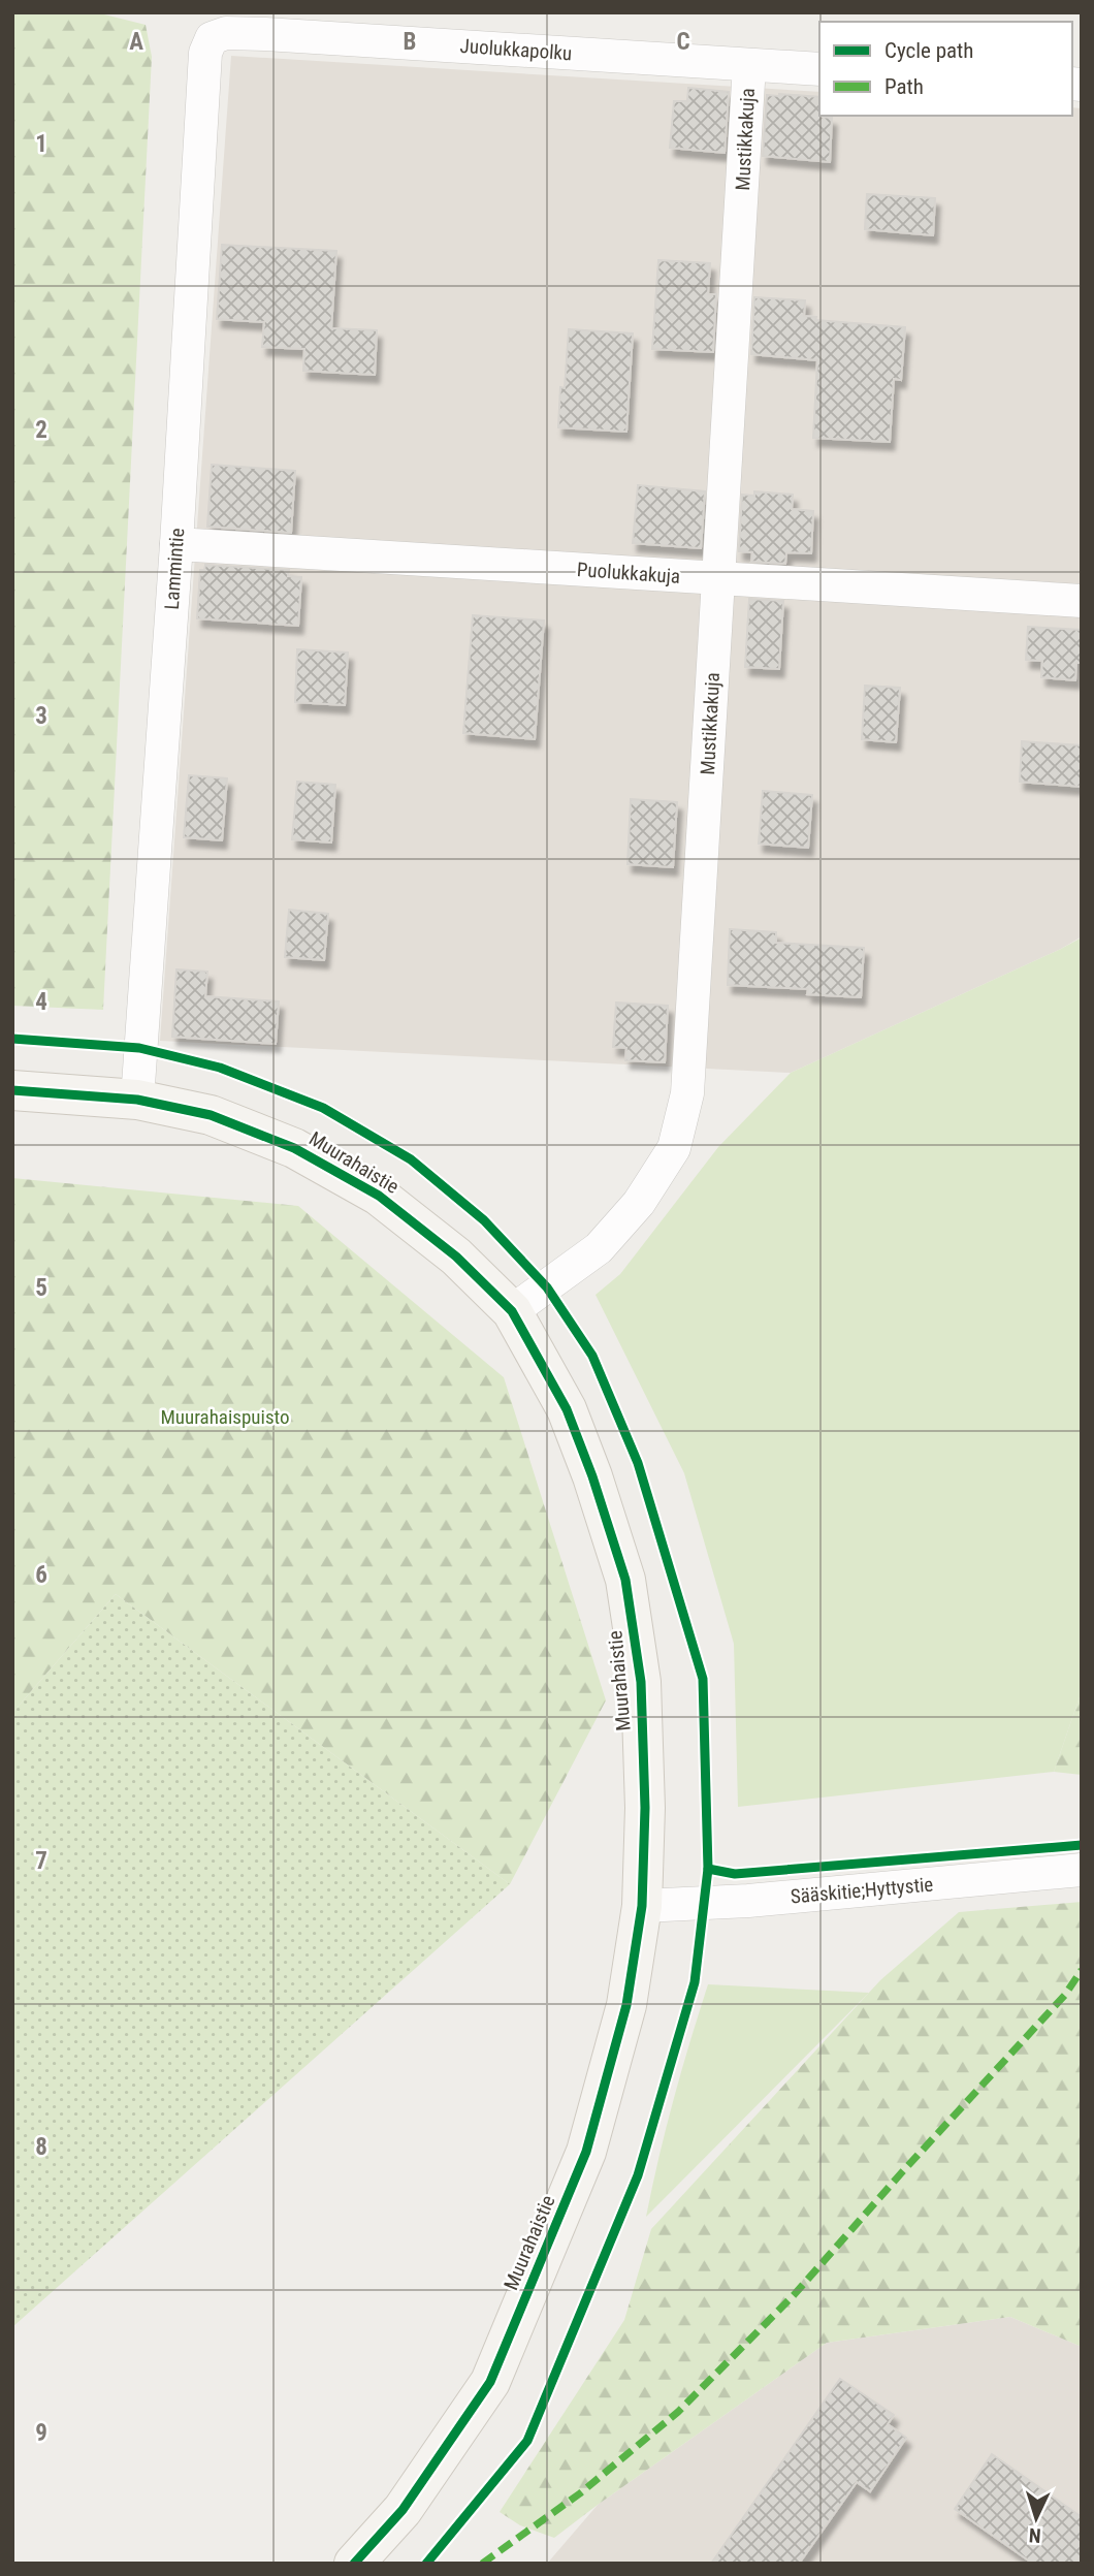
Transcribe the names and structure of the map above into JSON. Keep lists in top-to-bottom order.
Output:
{
  "streets": {
    "street": [
      "Juolukkapolku",
      "Mustikkakuja",
      "Lammintie",
      "Puolukkakuja",
      "Muurahaistie",
      "Sääskitie;Hyttystie"
    ]
  },
  "crossings": [
    ["Juolukkapolku", "Mustikkakuja"],
    ["Juolukkapolku", "Lammintie"],
    ["Mustikkakuja", "Puolukkakuja"],
    ["Mustikkakuja", "Muurahaistie"],
    ["Lammintie", "Puolukkakuja"],
    ["Lammintie", "Muurahaistie"],
    ["Muurahaistie", "Sääskitie;Hyttystie"]
  ],
  "parks": ["Muurahaispuisto"],
  "legend": ["Cycle path", "Path"],
  "north": "bottom",
  "grid": {
    "columns": ["A", "B", "C"],
    "rows": [
      "1",
      "2",
      "3",
      "4",
      "5",
      "6",
      "7",
      "8",
      "9"
    ]
  }
}
